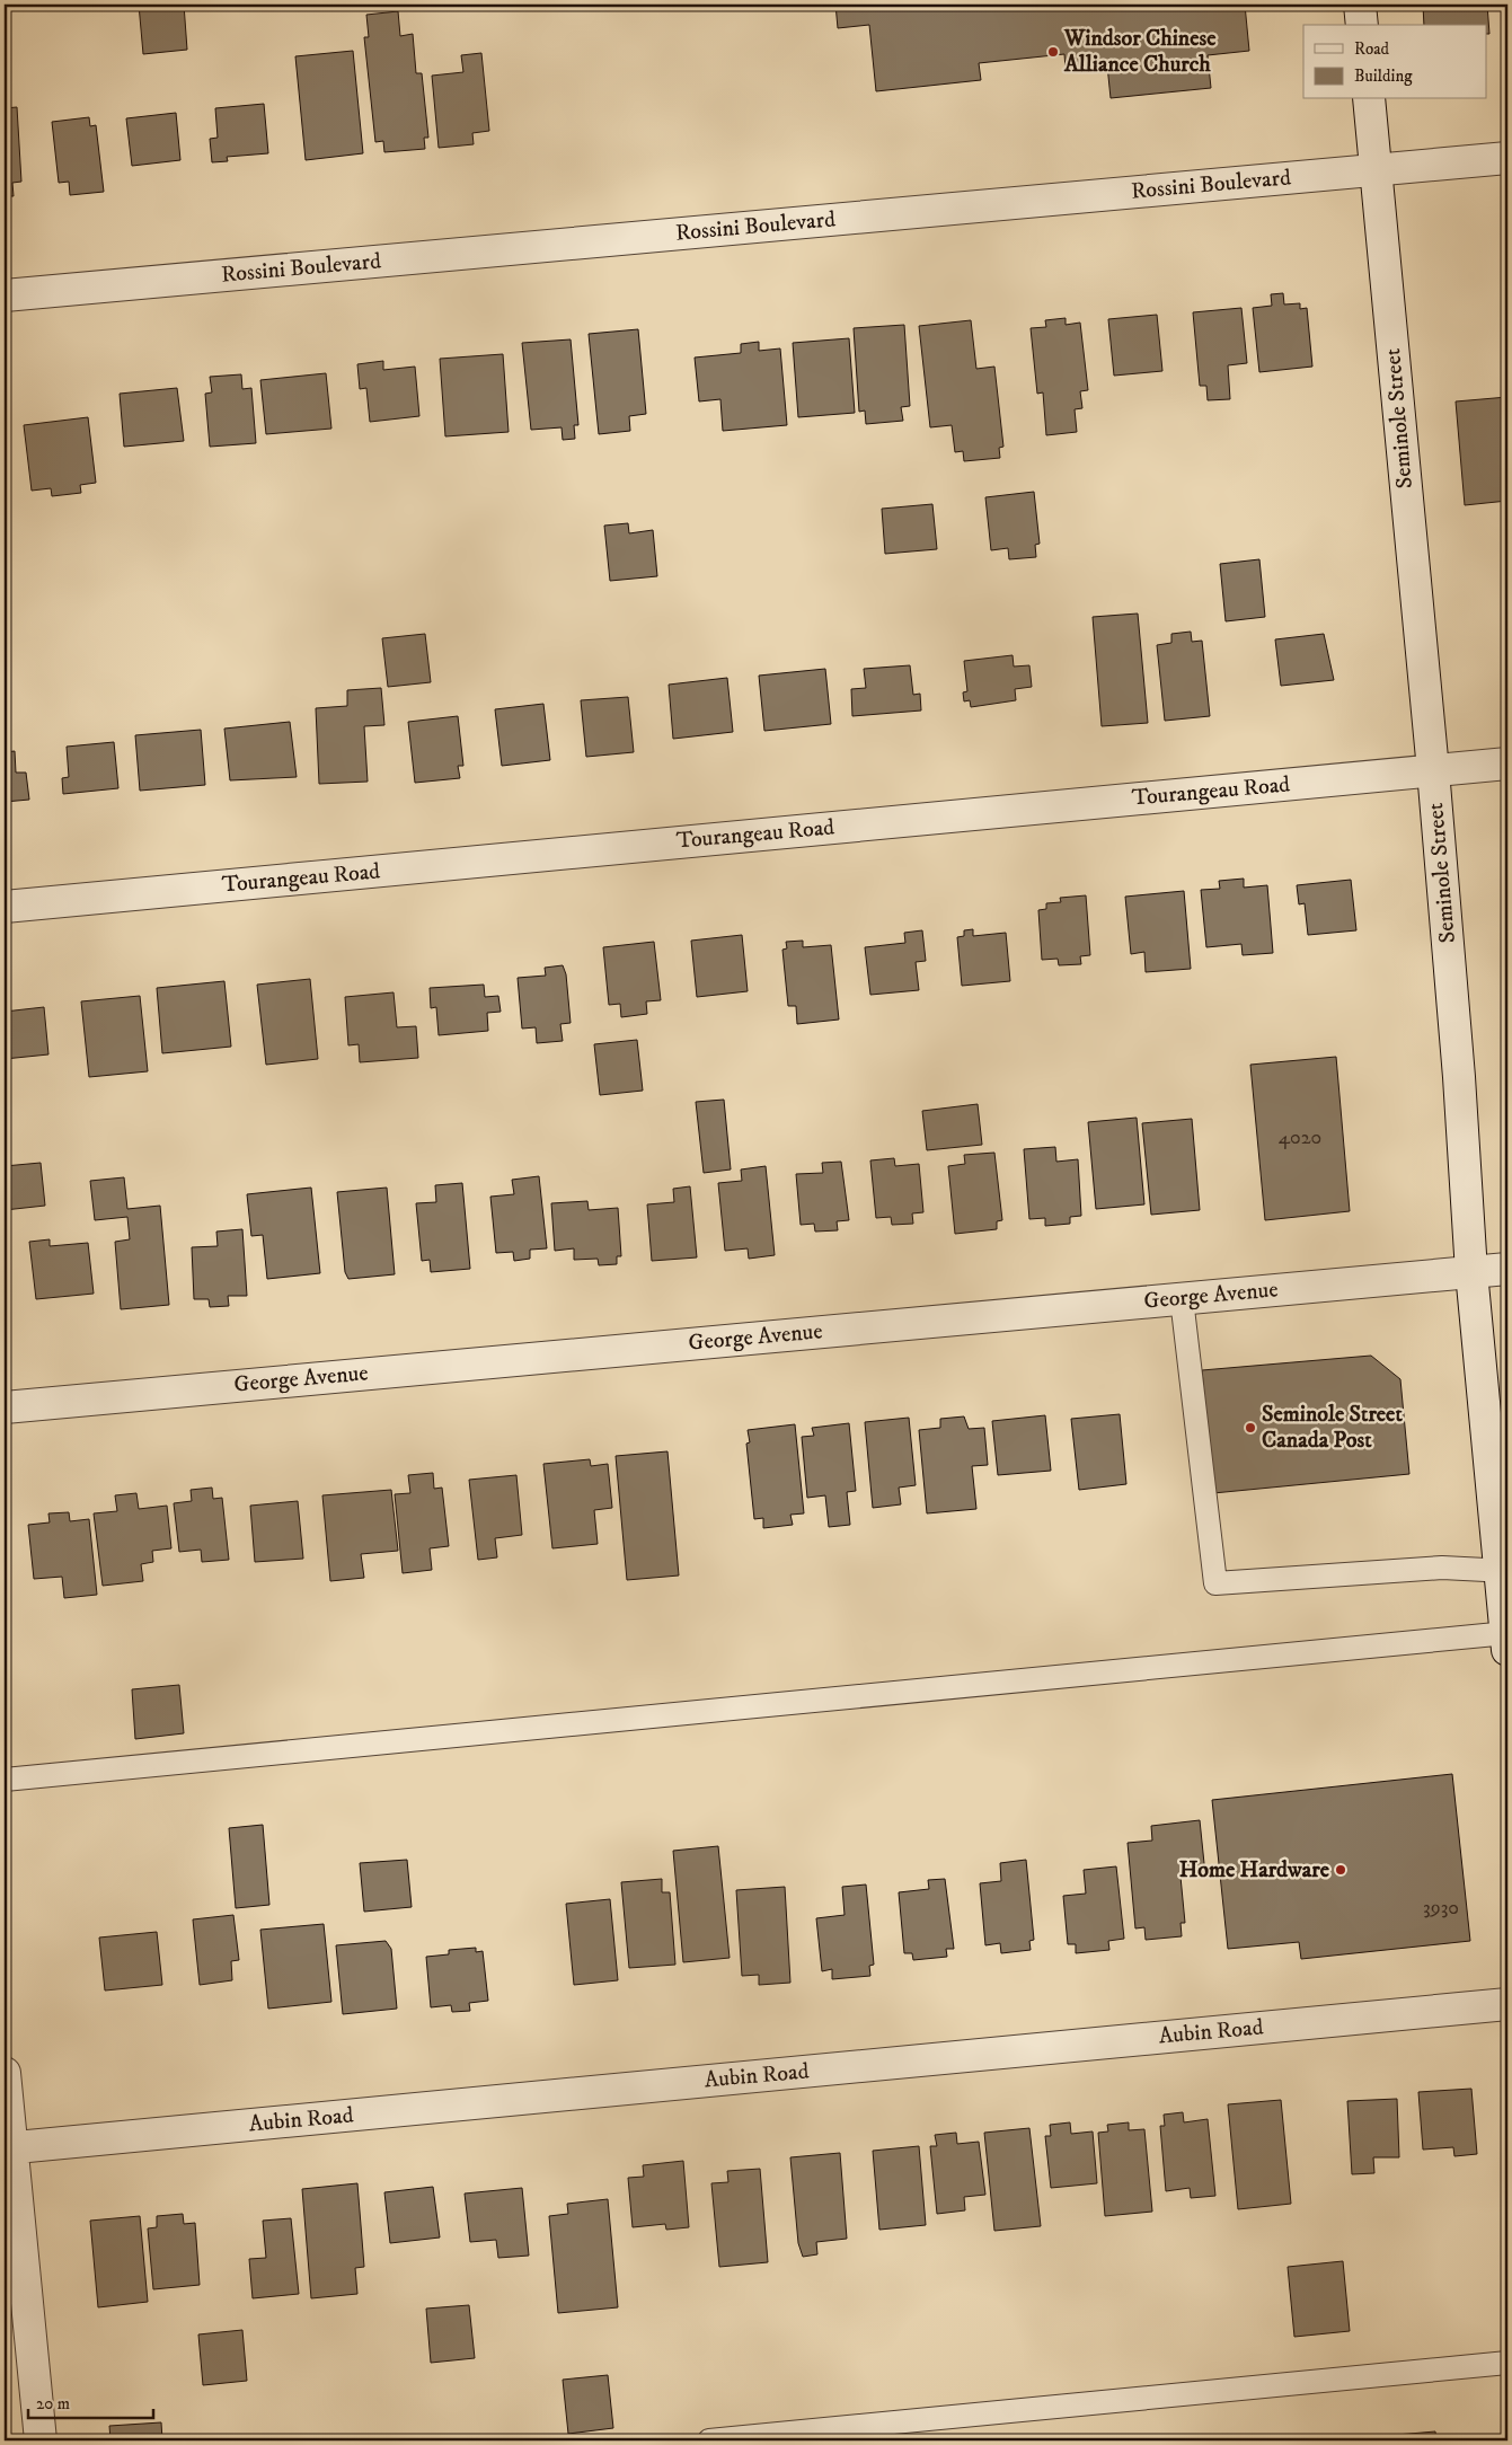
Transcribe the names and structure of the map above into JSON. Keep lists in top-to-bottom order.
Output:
{
  "streets": {
    "street": [
      "Rossini Boulevard",
      "Seminole Street",
      "Tourangeau Road",
      "George Avenue",
      "Aubin Road"
    ]
  },
  "crossings": [
    ["Rossini Boulevard", "Seminole Street"],
    ["Seminole Street", "Tourangeau Road"],
    ["Seminole Street", "George Avenue"]
  ],
  "places": ["Windsor Chinese Alliance Church", "Seminole Street Canada Post", "Home Hardware"],
  "house_numbers": ["4020", "3930"],
  "legend": ["Road", "Building"],
  "scale_bar": "20 m"
}
